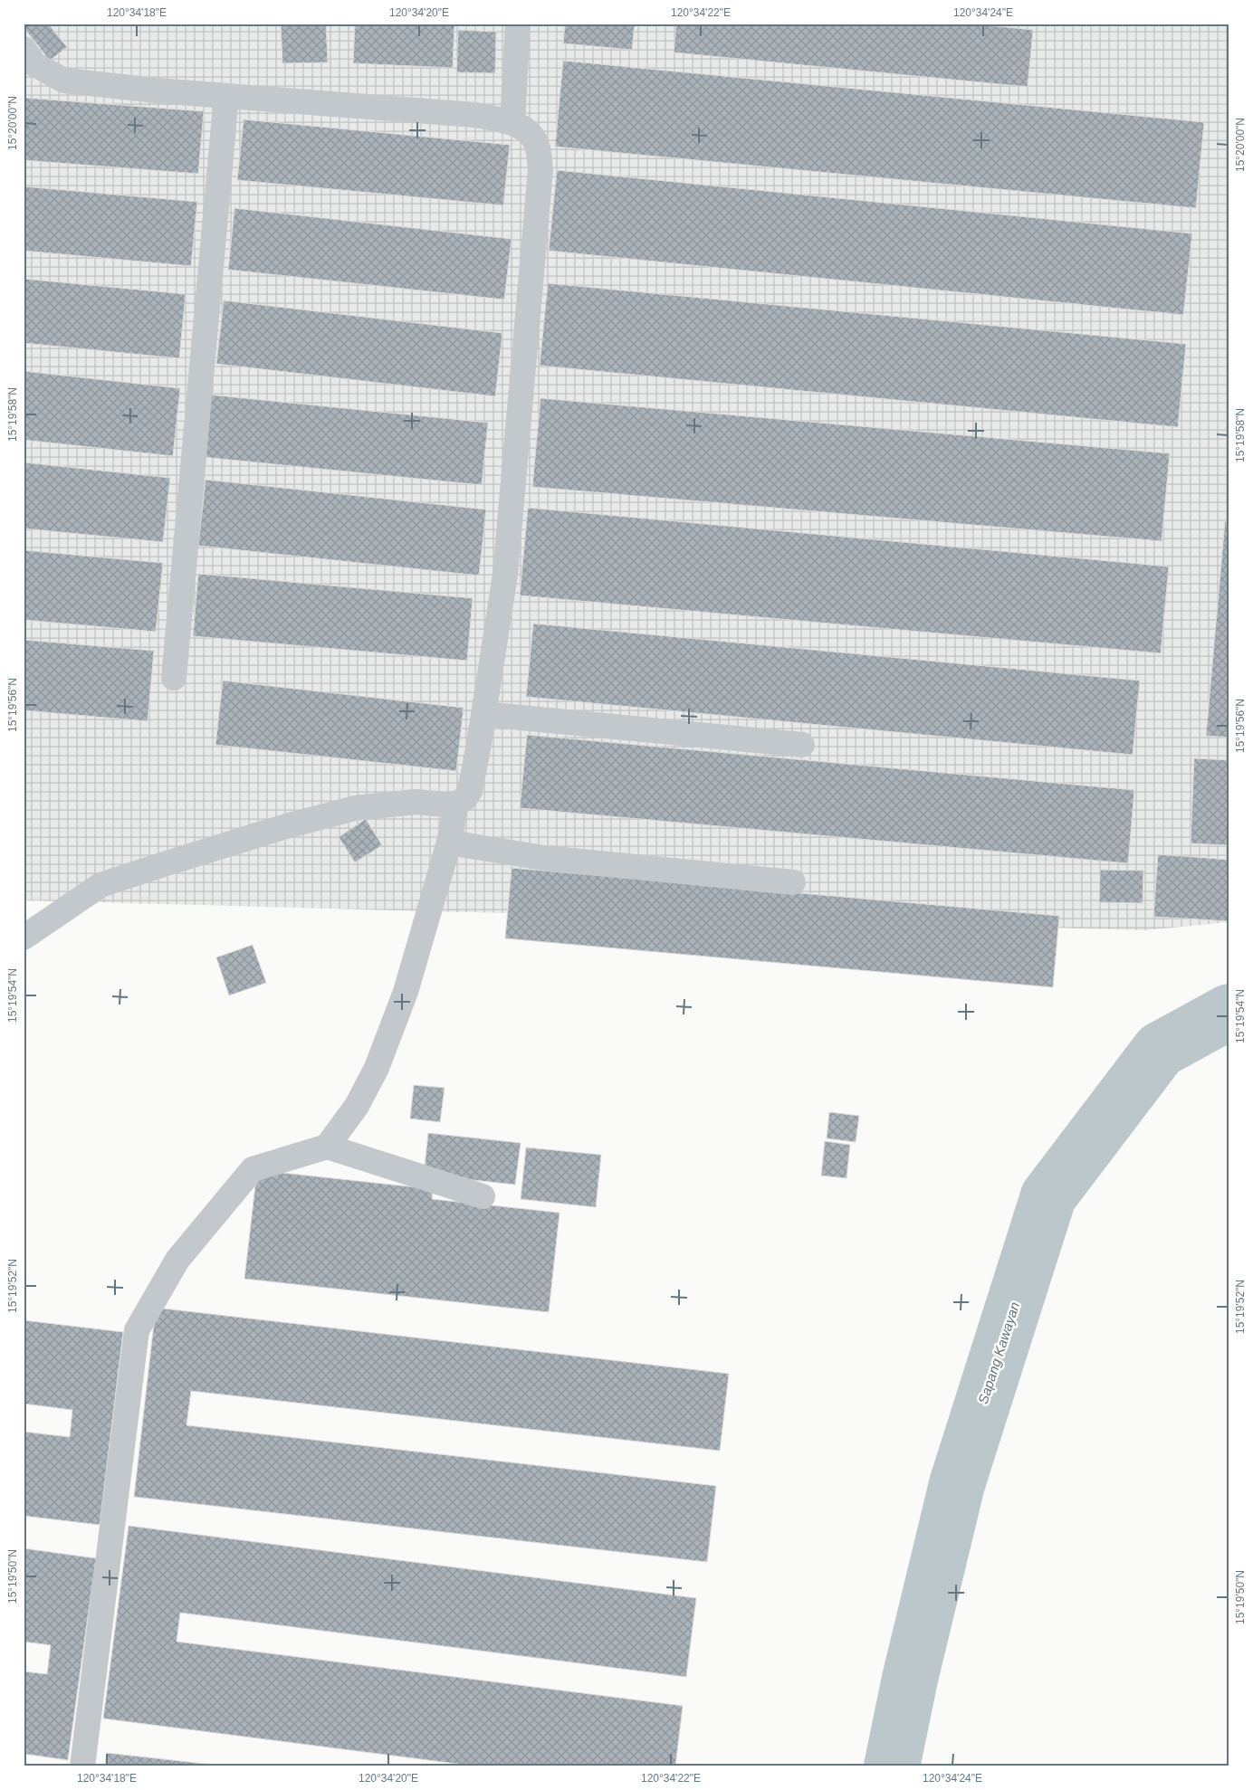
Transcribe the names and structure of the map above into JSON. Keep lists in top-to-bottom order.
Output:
{
  "water": ["Sapang Kawayan"],
  "coordinates": [
    "120°34'18\"E",
    "120°34'20\"E",
    "120°34'22\"E",
    "120°34'24\"E",
    "15°20'00\"N",
    "15°19'58\"N",
    "15°19'56\"N",
    "15°19'54\"N",
    "15°19'52\"N",
    "15°19'50\"N"
  ]
}
